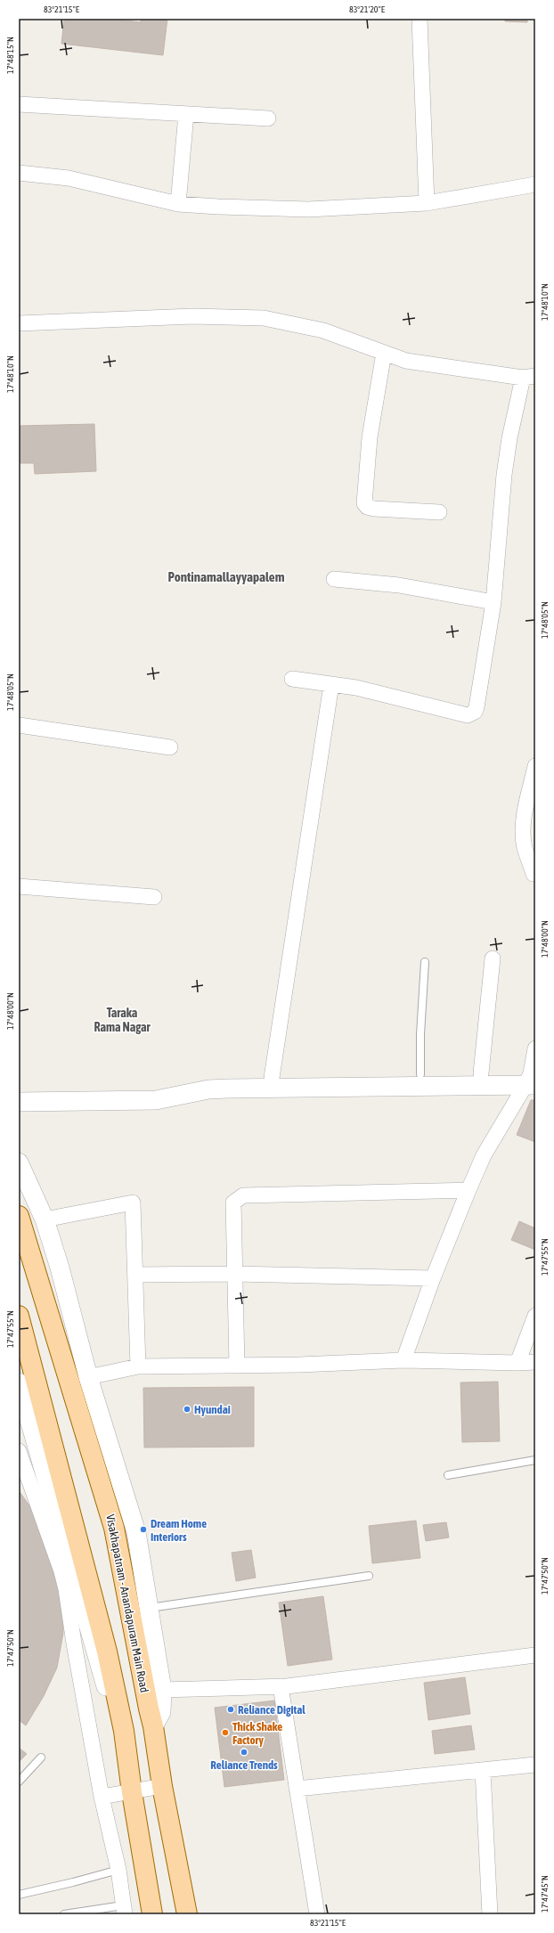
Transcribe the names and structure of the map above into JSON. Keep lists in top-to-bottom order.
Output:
{
  "streets": {
    "main road": ["Visakhapatnam - Anandapuram Main Road"]
  },
  "districts": ["Pontinamallayyapalem", "Taraka Rama Nagar"],
  "places": [
    "Hyundai",
    "Dream Home Interiors",
    "Reliance Digital",
    "Thick Shake Factory",
    "Reliance Trends"
  ],
  "coordinates": [
    "83°21'15\"E",
    "83°21'20\"E",
    "17°48'15\"N",
    "17°48'10\"N",
    "17°48'05\"N",
    "17°48'00\"N",
    "17°47'55\"N",
    "17°47'50\"N",
    "17°47'45\"N"
  ]
}
